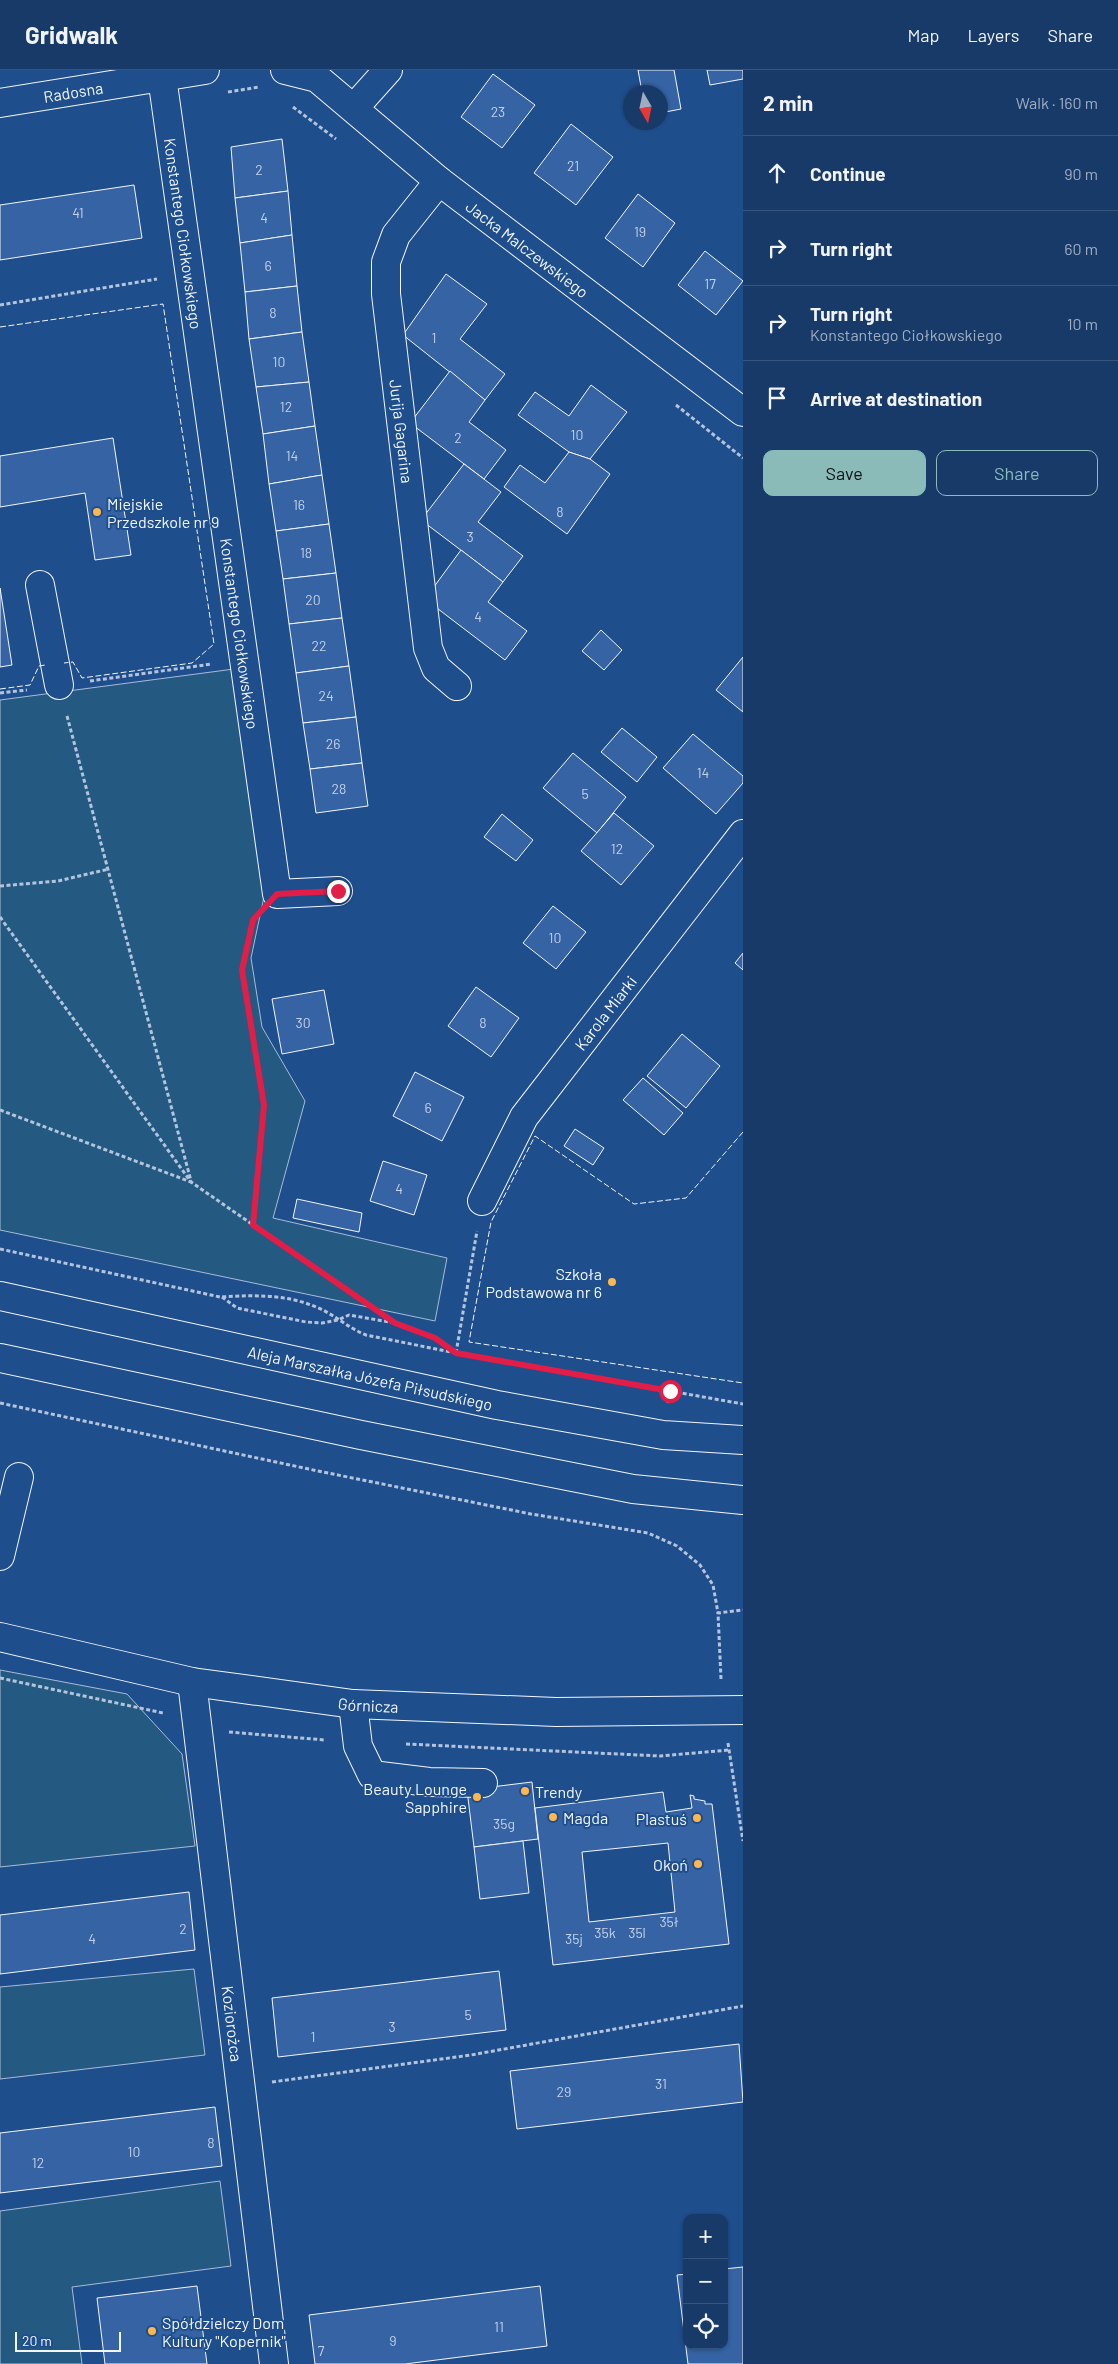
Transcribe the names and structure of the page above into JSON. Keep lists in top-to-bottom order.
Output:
{
  "streets": {
    "street": [
      "Radosna",
      "Konstantego Ciołkowskiego",
      "Jacka Malczewskiego",
      "Jurija Gagarina",
      "Karola Miarki",
      "Aleja Marszałka Józefa Piłsudskiego",
      "Górnicza",
      "Koziorożca"
    ]
  },
  "crossings": [
    ["Radosna", "Konstantego Ciołkowskiego"],
    ["Jacka Malczewskiego", "Jurija Gagarina"],
    ["Górnicza", "Koziorożca"]
  ],
  "places": [
    "Miejskie Przedszkole nr 9",
    "Szkoła Podstawowa nr 6",
    "Trendy",
    "Beauty Lounge Sapphire",
    "Magda",
    "Plastuś",
    "Okoń",
    "Spółdzielczy Dom Kultury \"Kopernik\""
  ],
  "house_numbers": [
    "23",
    "21",
    "2",
    "41",
    "4",
    "19",
    "6",
    "17",
    "8",
    "1",
    "10",
    "12",
    "10",
    "2",
    "14",
    "16",
    "8",
    "3",
    "18",
    "20",
    "4",
    "22",
    "24",
    "26",
    "14",
    "28",
    "5",
    "12",
    "10",
    "30",
    "8",
    "6",
    "4",
    "35g",
    "35ł",
    "2",
    "35k",
    "35l",
    "4",
    "35j",
    "5",
    "3",
    "1",
    "31",
    "29",
    "8",
    "10",
    "12",
    "11",
    "9",
    "7"
  ],
  "scale_bar": "20 m",
  "north": "bottom",
  "page": {
    "header": "Gridwalk",
    "nav": ["Map", "Layers", "Share"],
    "heading": ["2 min", "Walk · 160 m"],
    "list": [
      ["Continue", "90 m"],
      ["Turn right", "60 m"],
      ["Turn right", "Konstantego Ciołkowskiego", "10 m"],
      "Arrive at destination"
    ],
    "buttons": ["Save", "Share"],
    "map_buttons": ["+", "−"],
    "scale": "20 m"
  }
}
